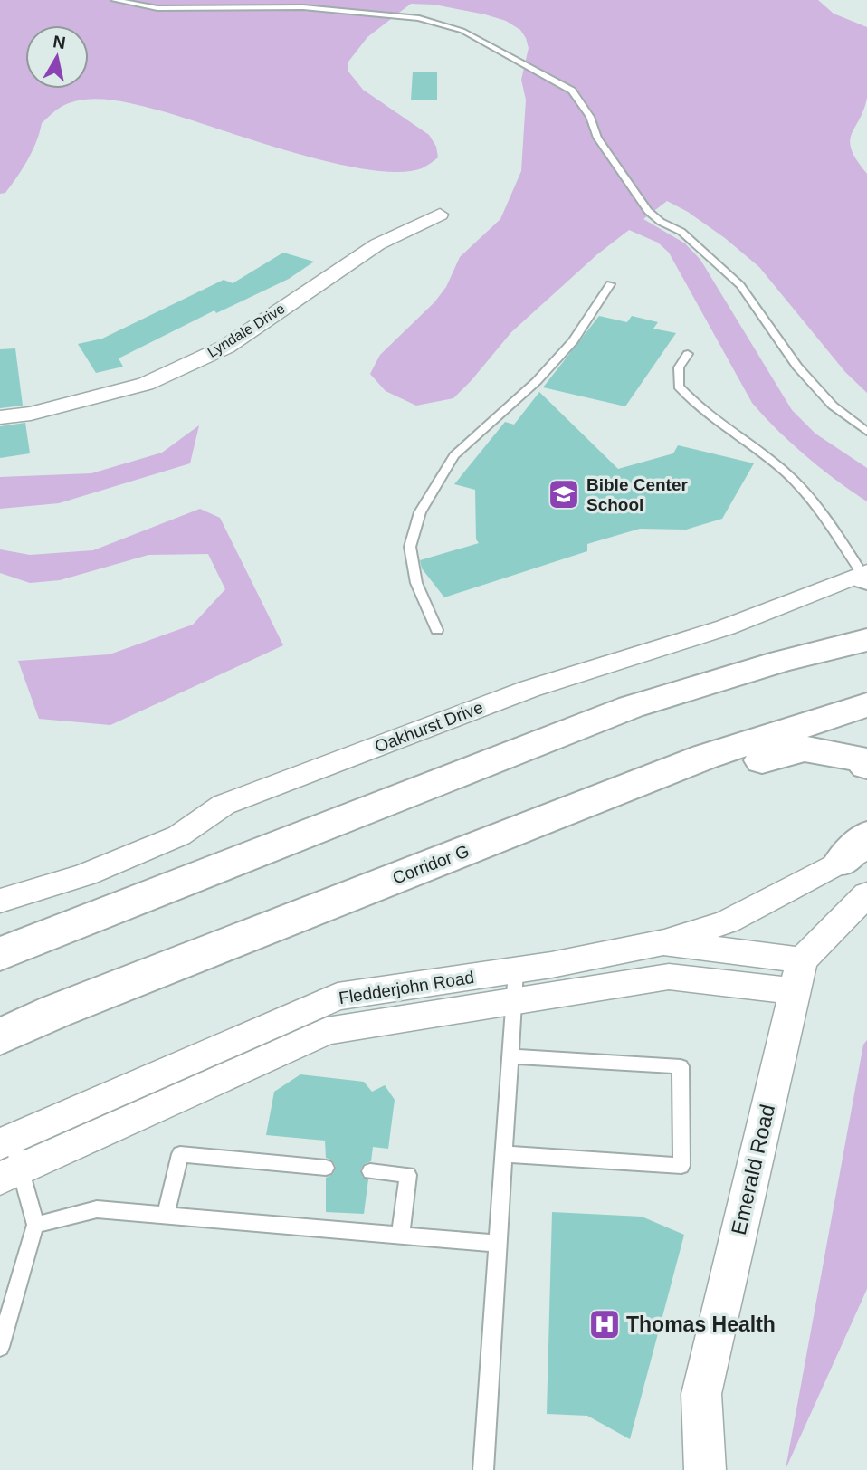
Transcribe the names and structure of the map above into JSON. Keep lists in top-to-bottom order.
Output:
{
  "streets": {
    "highway": ["Corridor G"],
    "street": ["Lyndale Drive", "Oakhurst Drive", "Emerald Road"]
  },
  "places": {
    "school or university": ["Bible Center School"],
    "hospital": ["Thomas Health"]
  },
  "north": "top"
}
